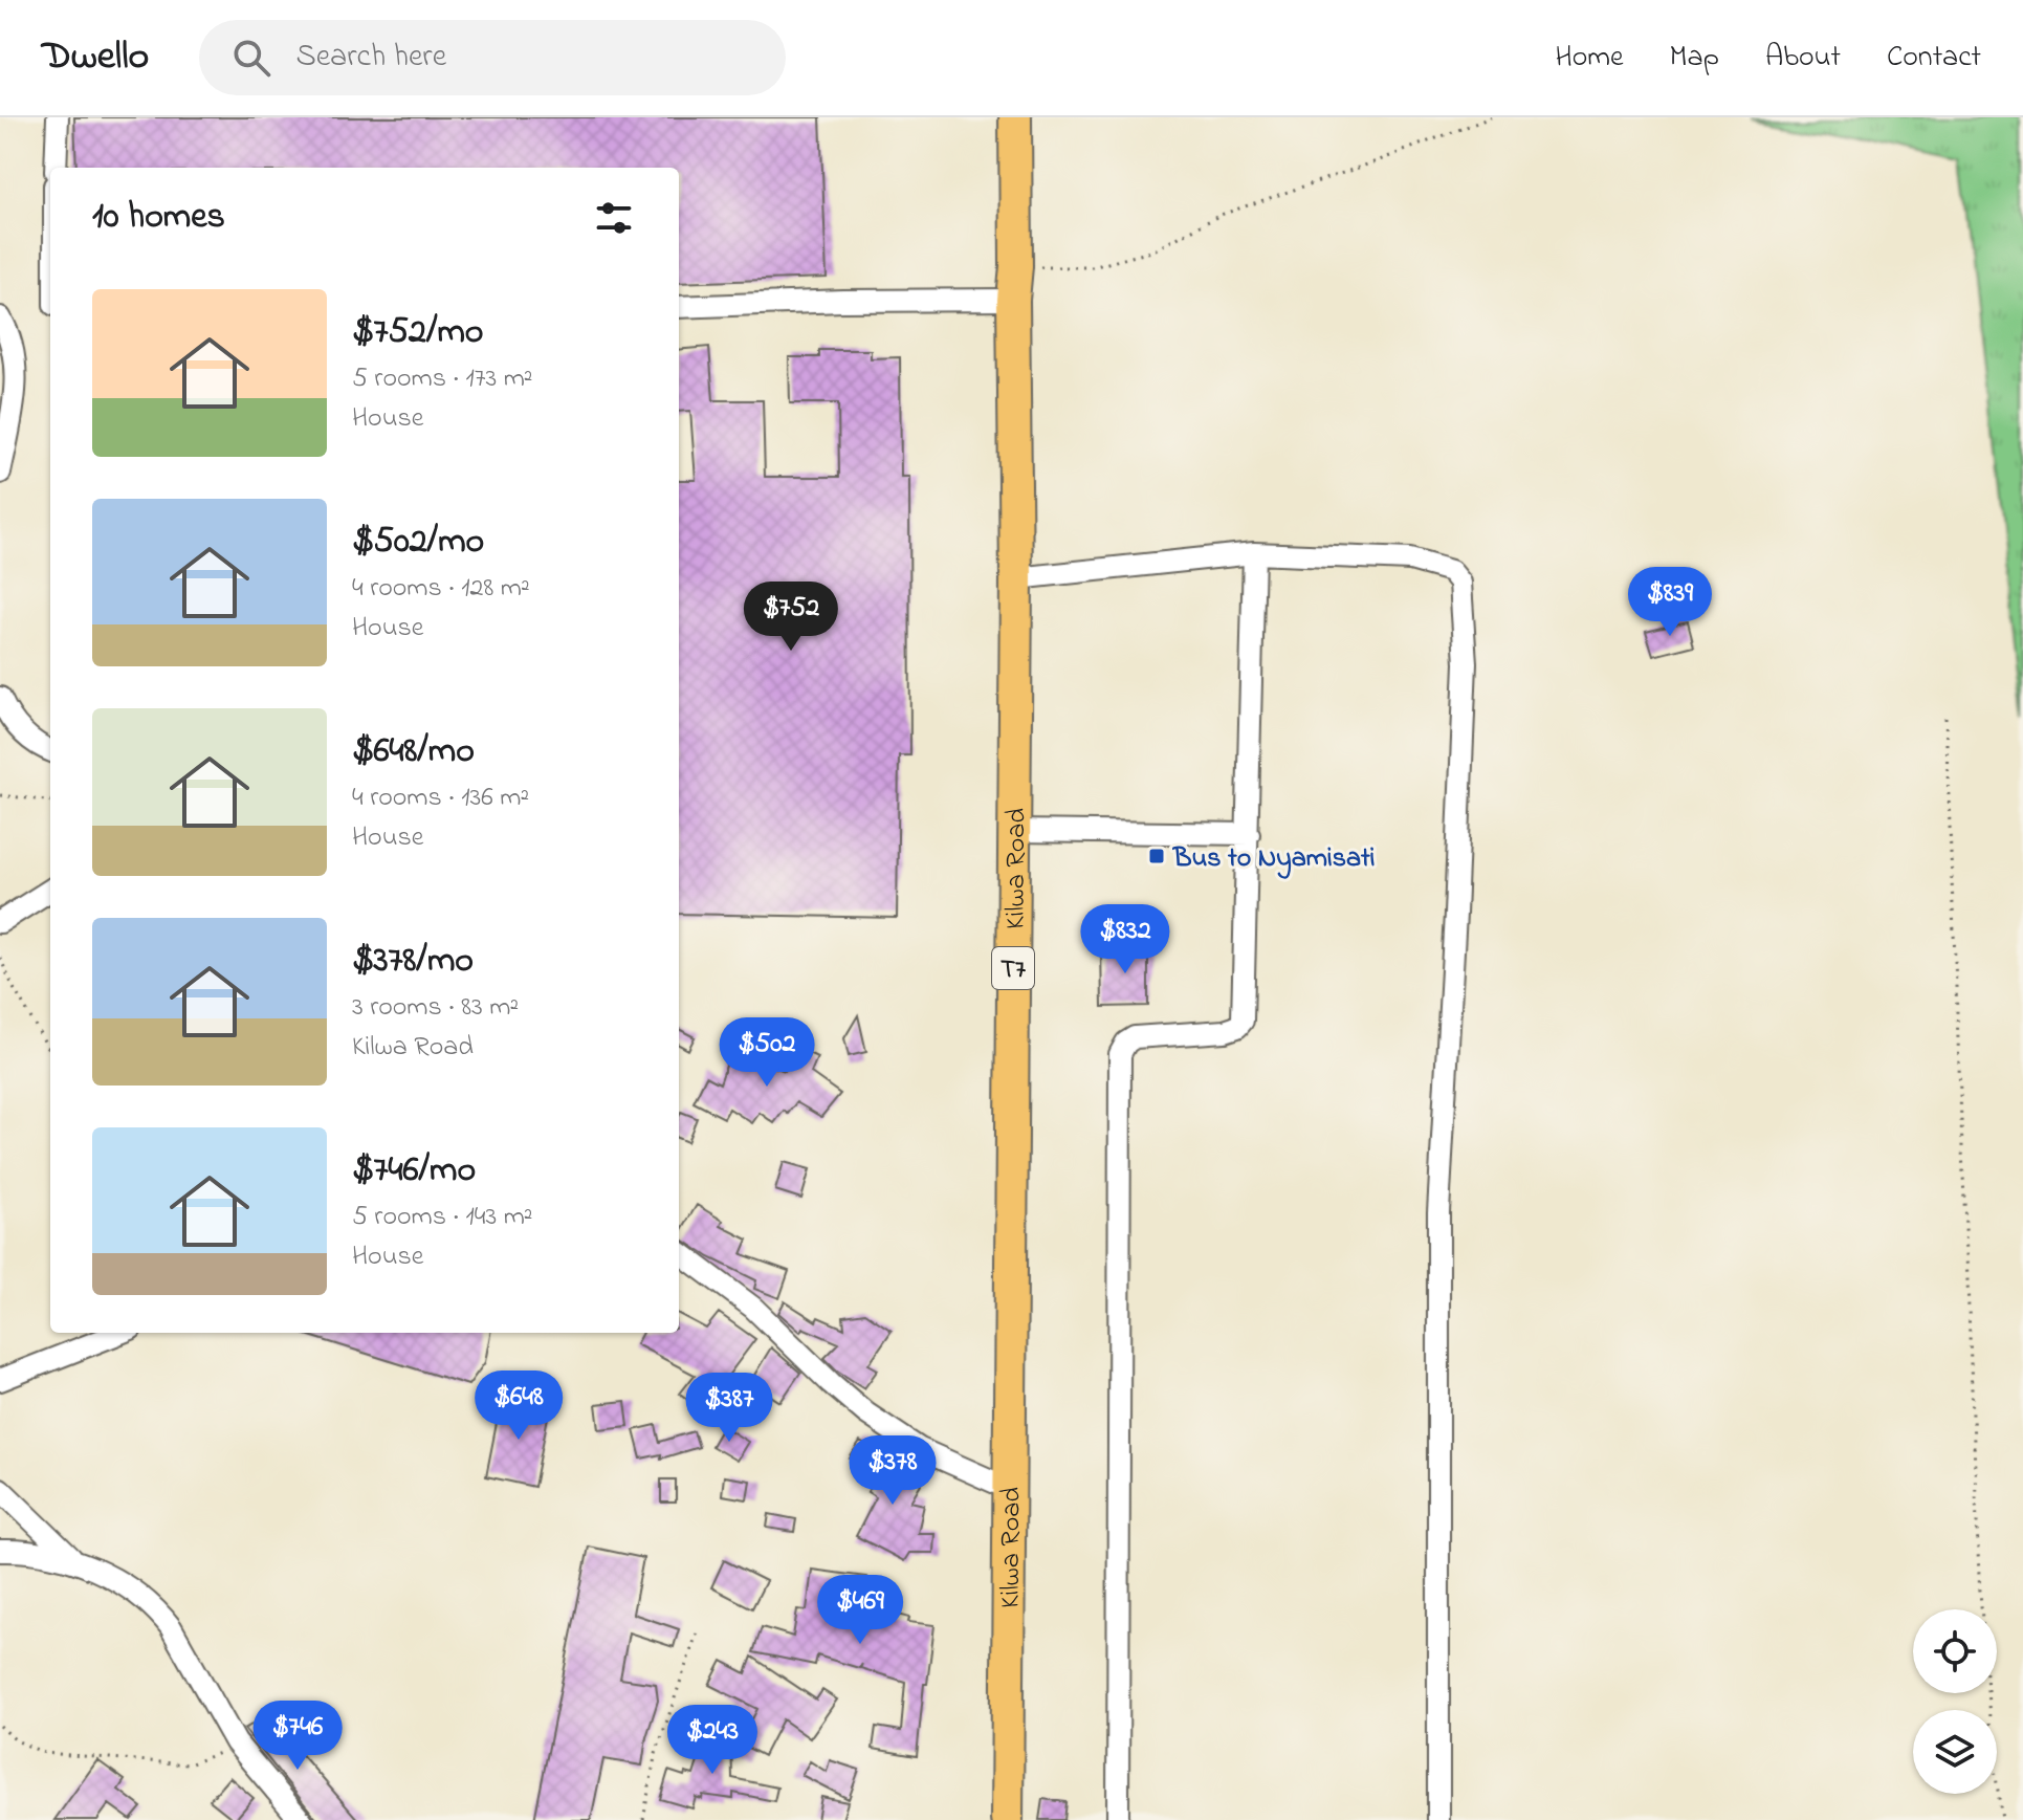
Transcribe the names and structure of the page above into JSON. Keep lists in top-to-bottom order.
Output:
{
  "streets": {
    "highway": ["Kilwa Road", "T7"]
  },
  "places": {
    "transit": ["Bus to Nyamisati"]
  },
  "page": {
    "header": "Dwello",
    "search": "Search here",
    "nav": [
      "Home",
      "Map",
      "About",
      "Contact"
    ],
    "heading": "10 homes",
    "list": [
      {
        "name": "$752/mo",
        "note": "5 rooms · 173 m² · House"
      },
      {
        "name": "$502/mo",
        "note": "4 rooms · 128 m² · House"
      },
      {
        "name": "$648/mo",
        "note": "4 rooms · 136 m² · House"
      },
      {
        "name": "$378/mo",
        "note": "3 rooms · 83 m² · Kilwa Road"
      },
      {
        "name": "$746/mo",
        "note": "5 rooms · 143 m² · House"
      }
    ],
    "price": [
      "$839",
      "$752",
      "$832",
      "$502",
      "$648",
      "$387",
      "$378",
      "$469",
      "$746",
      "$243"
    ]
  }
}
